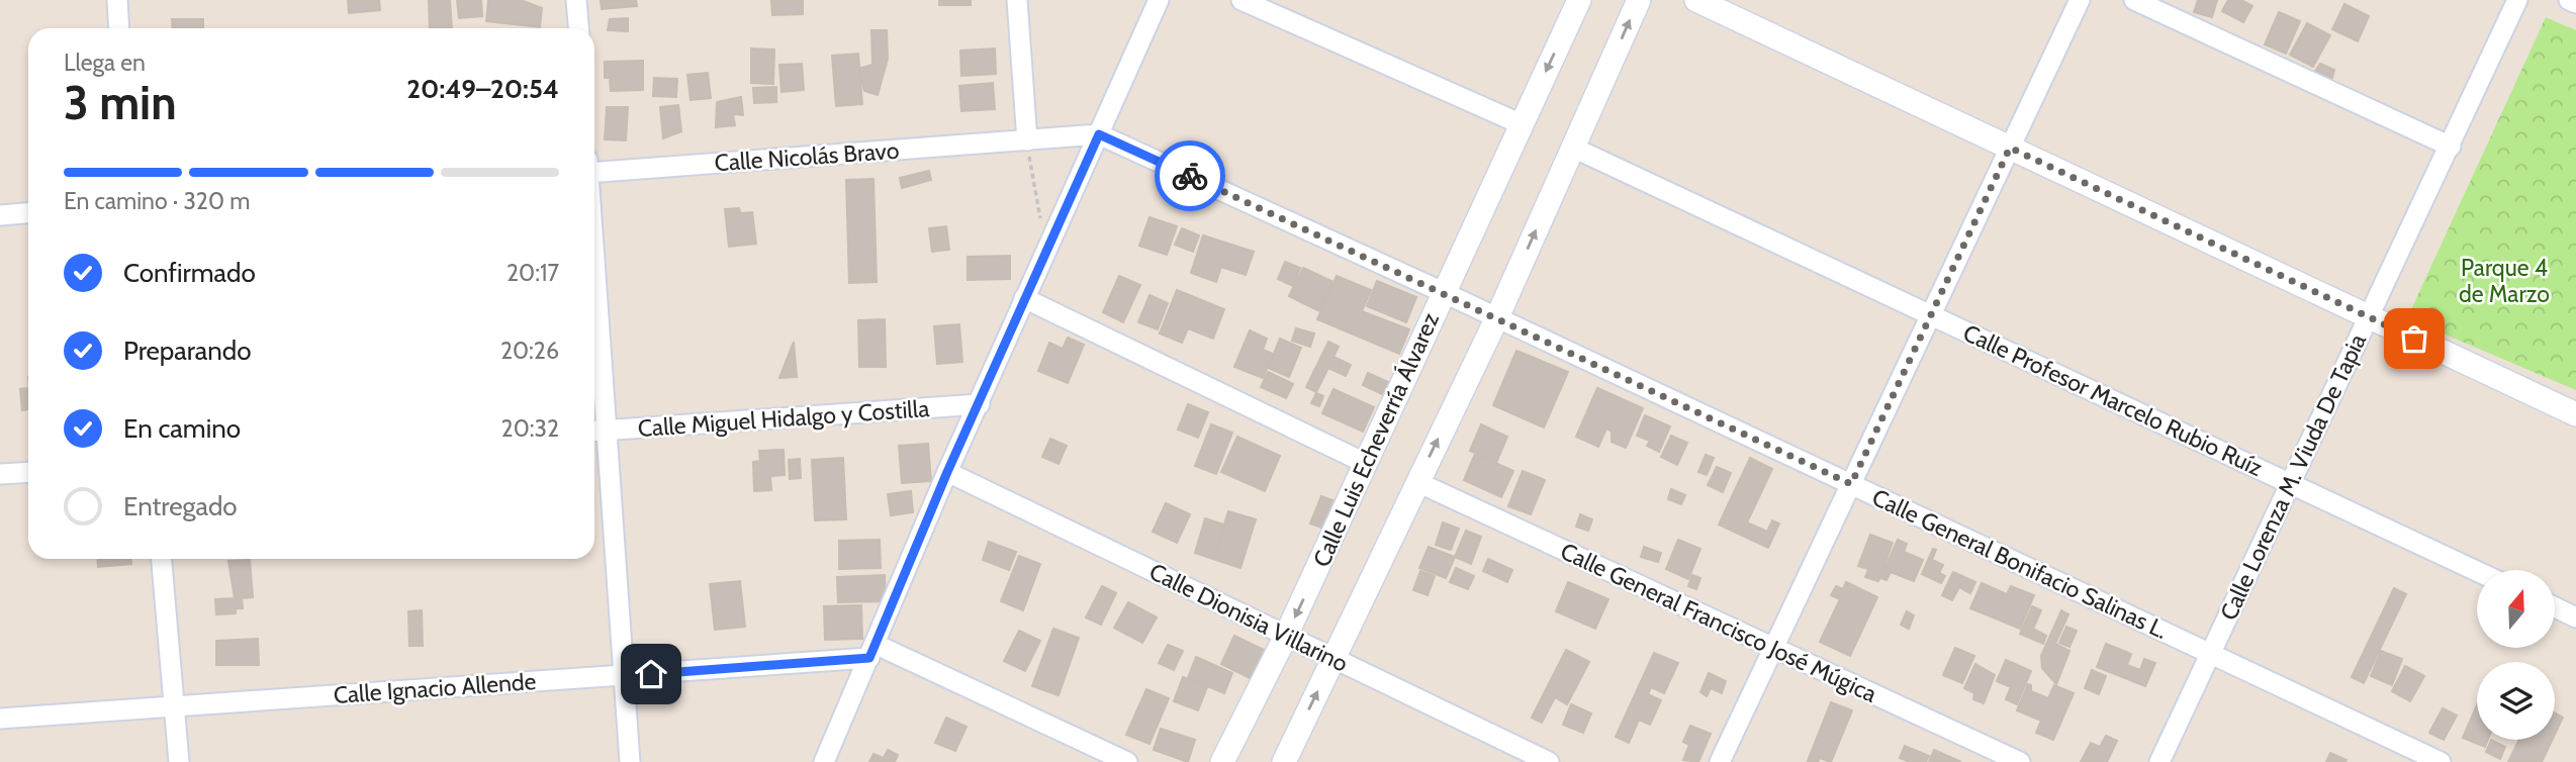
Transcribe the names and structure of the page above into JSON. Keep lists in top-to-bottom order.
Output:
{
  "streets": {
    "street": [
      "Calle Nicolás Bravo",
      "Calle Profesor Marcelo Rubio Ruíz",
      "Calle Miguel Hidalgo y Costilla",
      "Calle Luis Echeverría Álvarez",
      "Calle Lorenza M. Viuda De Tapia",
      "Calle General Bonifacio Salinas L.",
      "Calle Dionisia Villarino",
      "Calle General Francisco José Múgica",
      "Calle Ignacio Allende"
    ]
  },
  "crossings": [
    ["Calle Nicolás Bravo", "Calle General Bonifacio Salinas L."],
    ["Calle Profesor Marcelo Rubio Ruíz", "Calle Lorenza M. Viuda De Tapia"],
    ["Calle Luis Echeverría Álvarez", "Calle General Bonifacio Salinas L."],
    ["Calle Luis Echeverría Álvarez", "Calle Dionisia Villarino"],
    ["Calle Lorenza M. Viuda De Tapia", "Calle General Bonifacio Salinas L."]
  ],
  "parks": ["Parque 4 de Marzo"],
  "north": "top",
  "page": {
    "heading": ["3 min", "Llega en", "20:49–20:54"],
    "bar": "En camino · 320 m",
    "list": [
      ["Confirmado", "20:17"],
      ["Preparando", "20:26"],
      ["En camino", "20:32"],
      "Entregado"
    ]
  }
}
